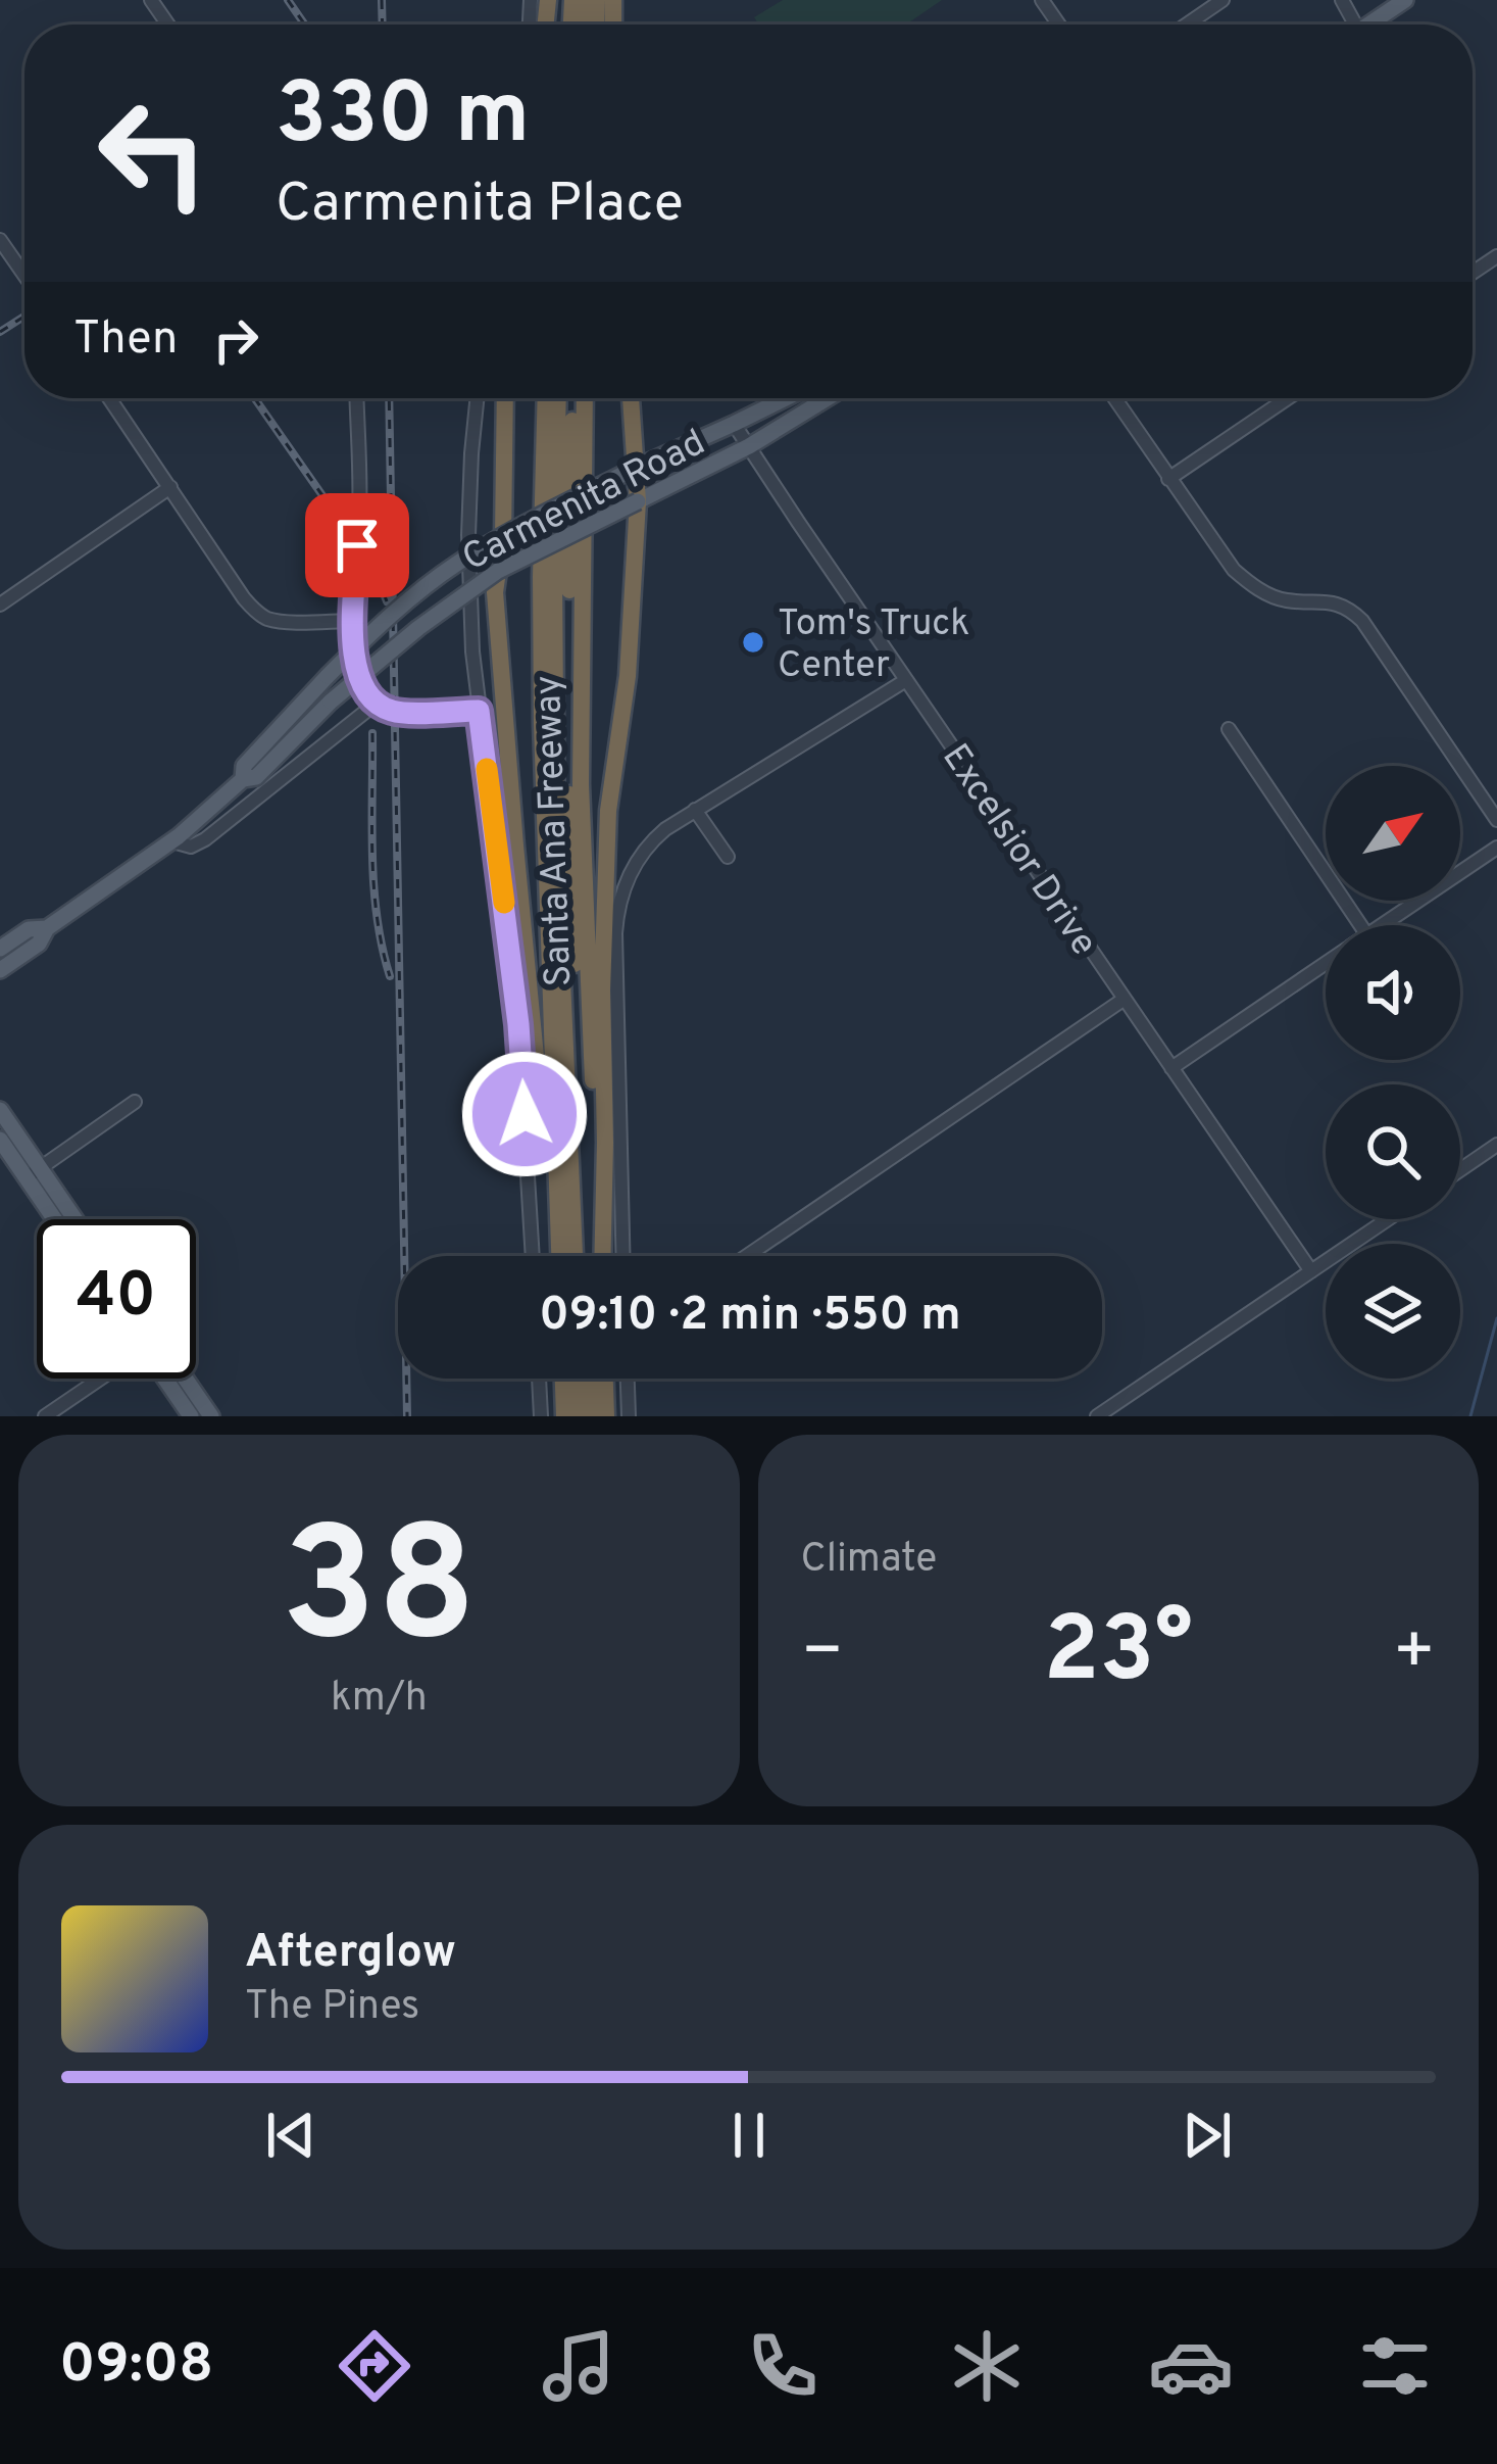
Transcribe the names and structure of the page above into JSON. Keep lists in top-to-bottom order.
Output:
{
  "streets": {
    "highway": ["Santa Ana Freeway"],
    "main road": ["Carmenita Road"],
    "street": ["Excelsior Drive"]
  },
  "crossings": [
    ["Carmenita Road", "Excelsior Drive"]
  ],
  "places": ["Tom's Truck Center"],
  "north": "top right",
  "page": {
    "turn": ["330 m", "Carmenita Place"],
    "then": "Then",
    "limit": "40",
    "trip": "09:10 · 2 min · 550 m",
    "tile": [
      ["38", "km/h"],
      "Climate"
    ],
    "heat": ["−", "23°", "+"],
    "song": ["Afterglow", "The Pines"],
    "tabs": "09:08"
  }
}
